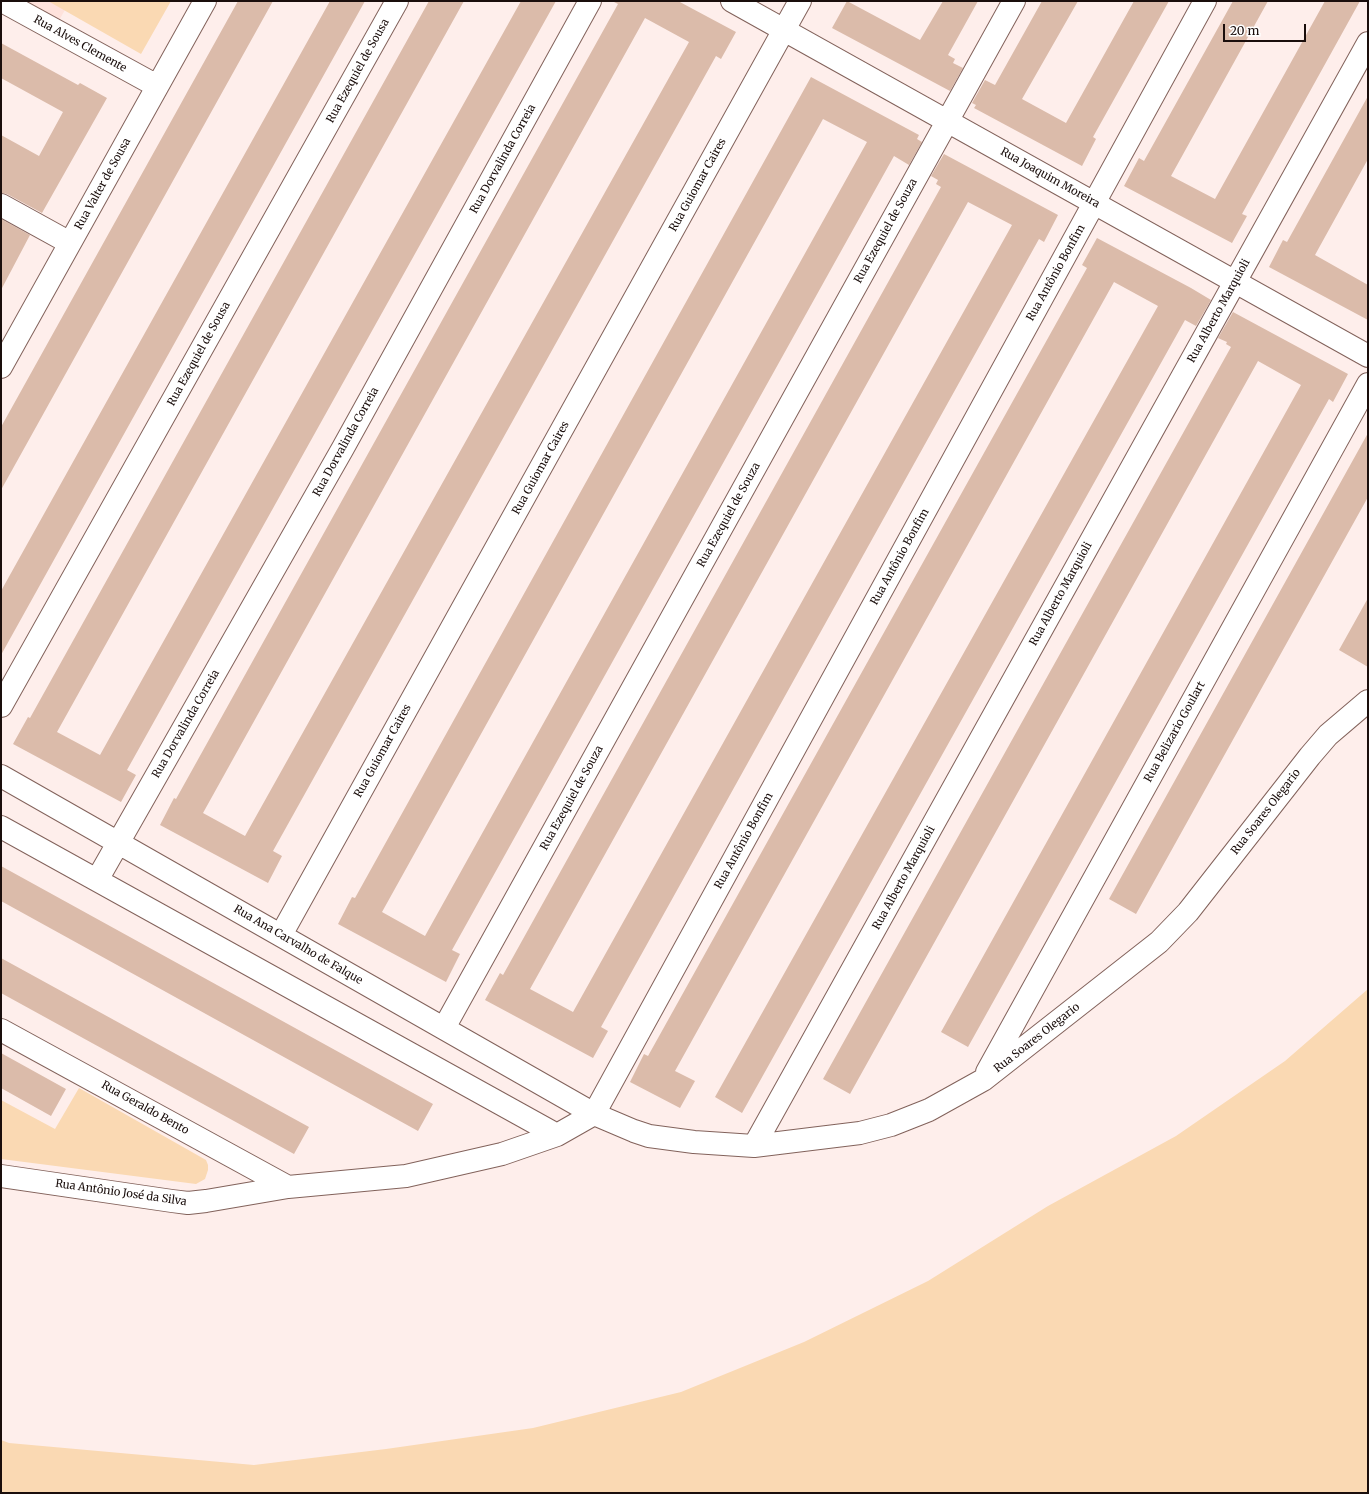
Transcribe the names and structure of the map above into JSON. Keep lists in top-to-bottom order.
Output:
{
  "streets": {
    "street": [
      "Rua Alves Clemente",
      "Rua Ezequiel de Sousa",
      "Rua Dorvalinda Correia",
      "Rua Joaquim Moreira",
      "Rua Valter de Sousa",
      "Rua Guiomar Caires",
      "Rua Ezequiel de Souza",
      "Rua Antônio Bonfim",
      "Rua Alberto Marquioli",
      "Rua Belizario Goulart",
      "Rua Soares Olegario",
      "Rua Ana Carvalho de Falque",
      "Rua Geraldo Bento",
      "Rua Antônio José da Silva"
    ]
  },
  "crossings": [
    ["Rua Alves Clemente", "Rua Valter de Sousa"],
    ["Rua Dorvalinda Correia", "Rua Ana Carvalho de Falque"],
    ["Rua Joaquim Moreira", "Rua Guiomar Caires"],
    ["Rua Joaquim Moreira", "Rua Ezequiel de Souza"],
    ["Rua Joaquim Moreira", "Rua Antônio Bonfim"],
    ["Rua Joaquim Moreira", "Rua Alberto Marquioli"],
    ["Rua Guiomar Caires", "Rua Ana Carvalho de Falque"],
    ["Rua Ezequiel de Souza", "Rua Ana Carvalho de Falque"],
    ["Rua Antônio Bonfim", "Rua Soares Olegario"],
    ["Rua Antônio Bonfim", "Rua Ana Carvalho de Falque"],
    ["Rua Antônio Bonfim", "Rua Antônio José da Silva"],
    ["Rua Alberto Marquioli", "Rua Soares Olegario"],
    ["Rua Belizario Goulart", "Rua Soares Olegario"],
    ["Rua Soares Olegario", "Rua Ana Carvalho de Falque"],
    ["Rua Soares Olegario", "Rua Antônio José da Silva"],
    ["Rua Ana Carvalho de Falque", "Rua Antônio José da Silva"],
    ["Rua Geraldo Bento", "Rua Antônio José da Silva"]
  ],
  "scale_bar": "20 m"
}
